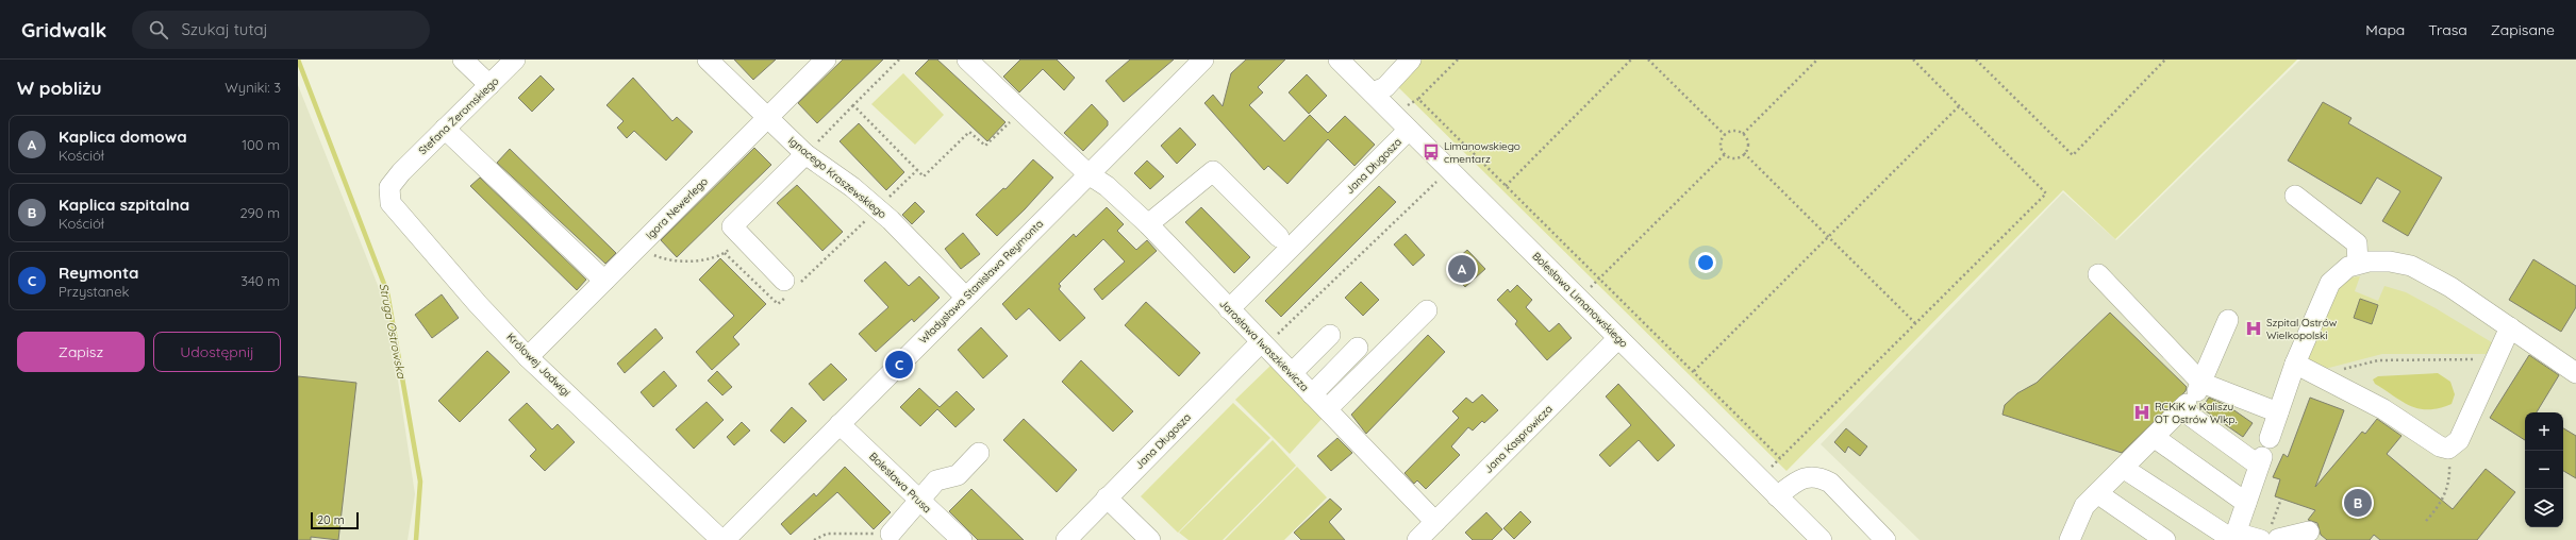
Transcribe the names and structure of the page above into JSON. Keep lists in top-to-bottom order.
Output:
{
  "streets": {
    "street": [
      "Stefana Żeromskiego",
      "Jana Długosza",
      "Ignacego Kraszewskiego",
      "Igora Newerlego",
      "Władysława Stanisława Reymonta",
      "Bolesława Limanowskiego",
      "Jarosława Iwaszkiewicza",
      "Królowej Jadwigi",
      "Jana Kasprowicza",
      "Bolesława Prusa"
    ]
  },
  "crossings": [
    ["Stefana Żeromskiego", "Królowej Jadwigi"],
    ["Jana Długosza", "Bolesława Limanowskiego"],
    ["Jana Długosza", "Jarosława Iwaszkiewicza"],
    ["Ignacego Kraszewskiego", "Igora Newerlego"],
    ["Ignacego Kraszewskiego", "Władysława Stanisława Reymonta"],
    ["Igora Newerlego", "Królowej Jadwigi"],
    ["Władysława Stanisława Reymonta", "Jarosława Iwaszkiewicza"],
    ["Władysława Stanisława Reymonta", "Królowej Jadwigi"],
    ["Władysława Stanisława Reymonta", "Bolesława Prusa"],
    ["Bolesława Limanowskiego", "Jana Kasprowicza"],
    ["Jarosława Iwaszkiewicza", "Jana Kasprowicza"]
  ],
  "water": ["Struga Ostrowska"],
  "places": {
    "bus stop": ["Limanowskiego cmentarz"],
    "hospital": ["Szpital Ostrów Wielkopolski", "RCKiK w Kaliszu OT Ostrów Wlkp."]
  },
  "scale_bar": "20 m",
  "page": {
    "header": "Gridwalk",
    "search": "Szukaj tutaj",
    "nav": ["Mapa", "Trasa", "Zapisane"],
    "heading": ["W pobliżu", "Wyniki: 3"],
    "list": [
      {
        "mark": "A",
        "name": "Kaplica domowa",
        "note": "Kościół",
        "value": "100 m"
      },
      {
        "mark": "B",
        "name": "Kaplica szpitalna",
        "note": "Kościół",
        "value": "290 m"
      },
      {
        "mark": "C",
        "name": "Reymonta",
        "note": "Przystanek",
        "value": "340 m"
      }
    ],
    "pins": ["A", "C", "B"],
    "buttons": ["Zapisz", "Udostępnij"],
    "map_buttons": ["+", "−"],
    "scale": "20 m"
  }
}
